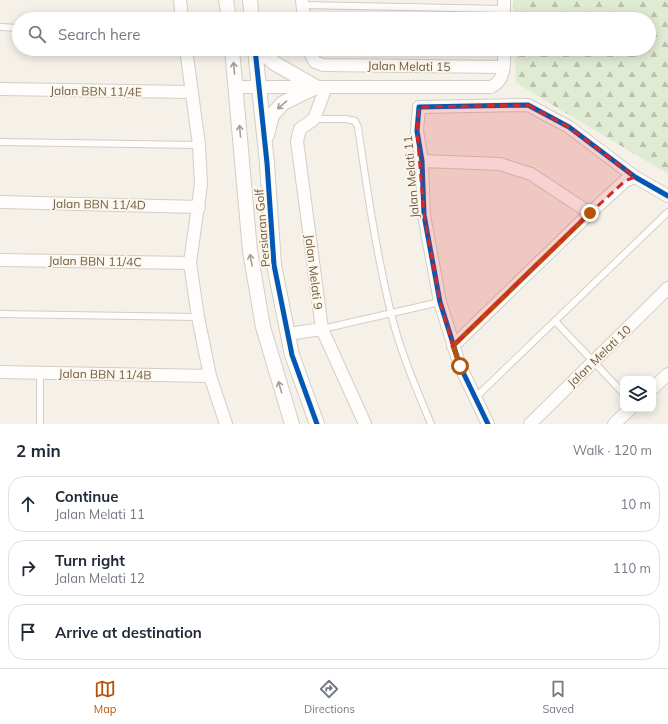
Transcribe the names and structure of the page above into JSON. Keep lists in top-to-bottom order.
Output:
{
  "streets": {
    "street": [
      "Jalan Melati 15",
      "Jalan BBN 11/4E",
      "Jalan Melati 11",
      "Jalan BBN 11/4D",
      "Persiaran Golf",
      "Jalan BBN 11/4C",
      "Jalan Melati 9",
      "Jalan Melati 10",
      "Jalan BBN 11/4B"
    ]
  },
  "page": {
    "search": "Search here",
    "heading": ["2 min", "Walk · 120 m"],
    "list": [
      ["Continue", "Jalan Melati 11", "10 m"],
      ["Turn right", "Jalan Melati 12", "110 m"],
      "Arrive at destination"
    ],
    "nav": ["Map", "Directions", "Saved"]
  }
}
